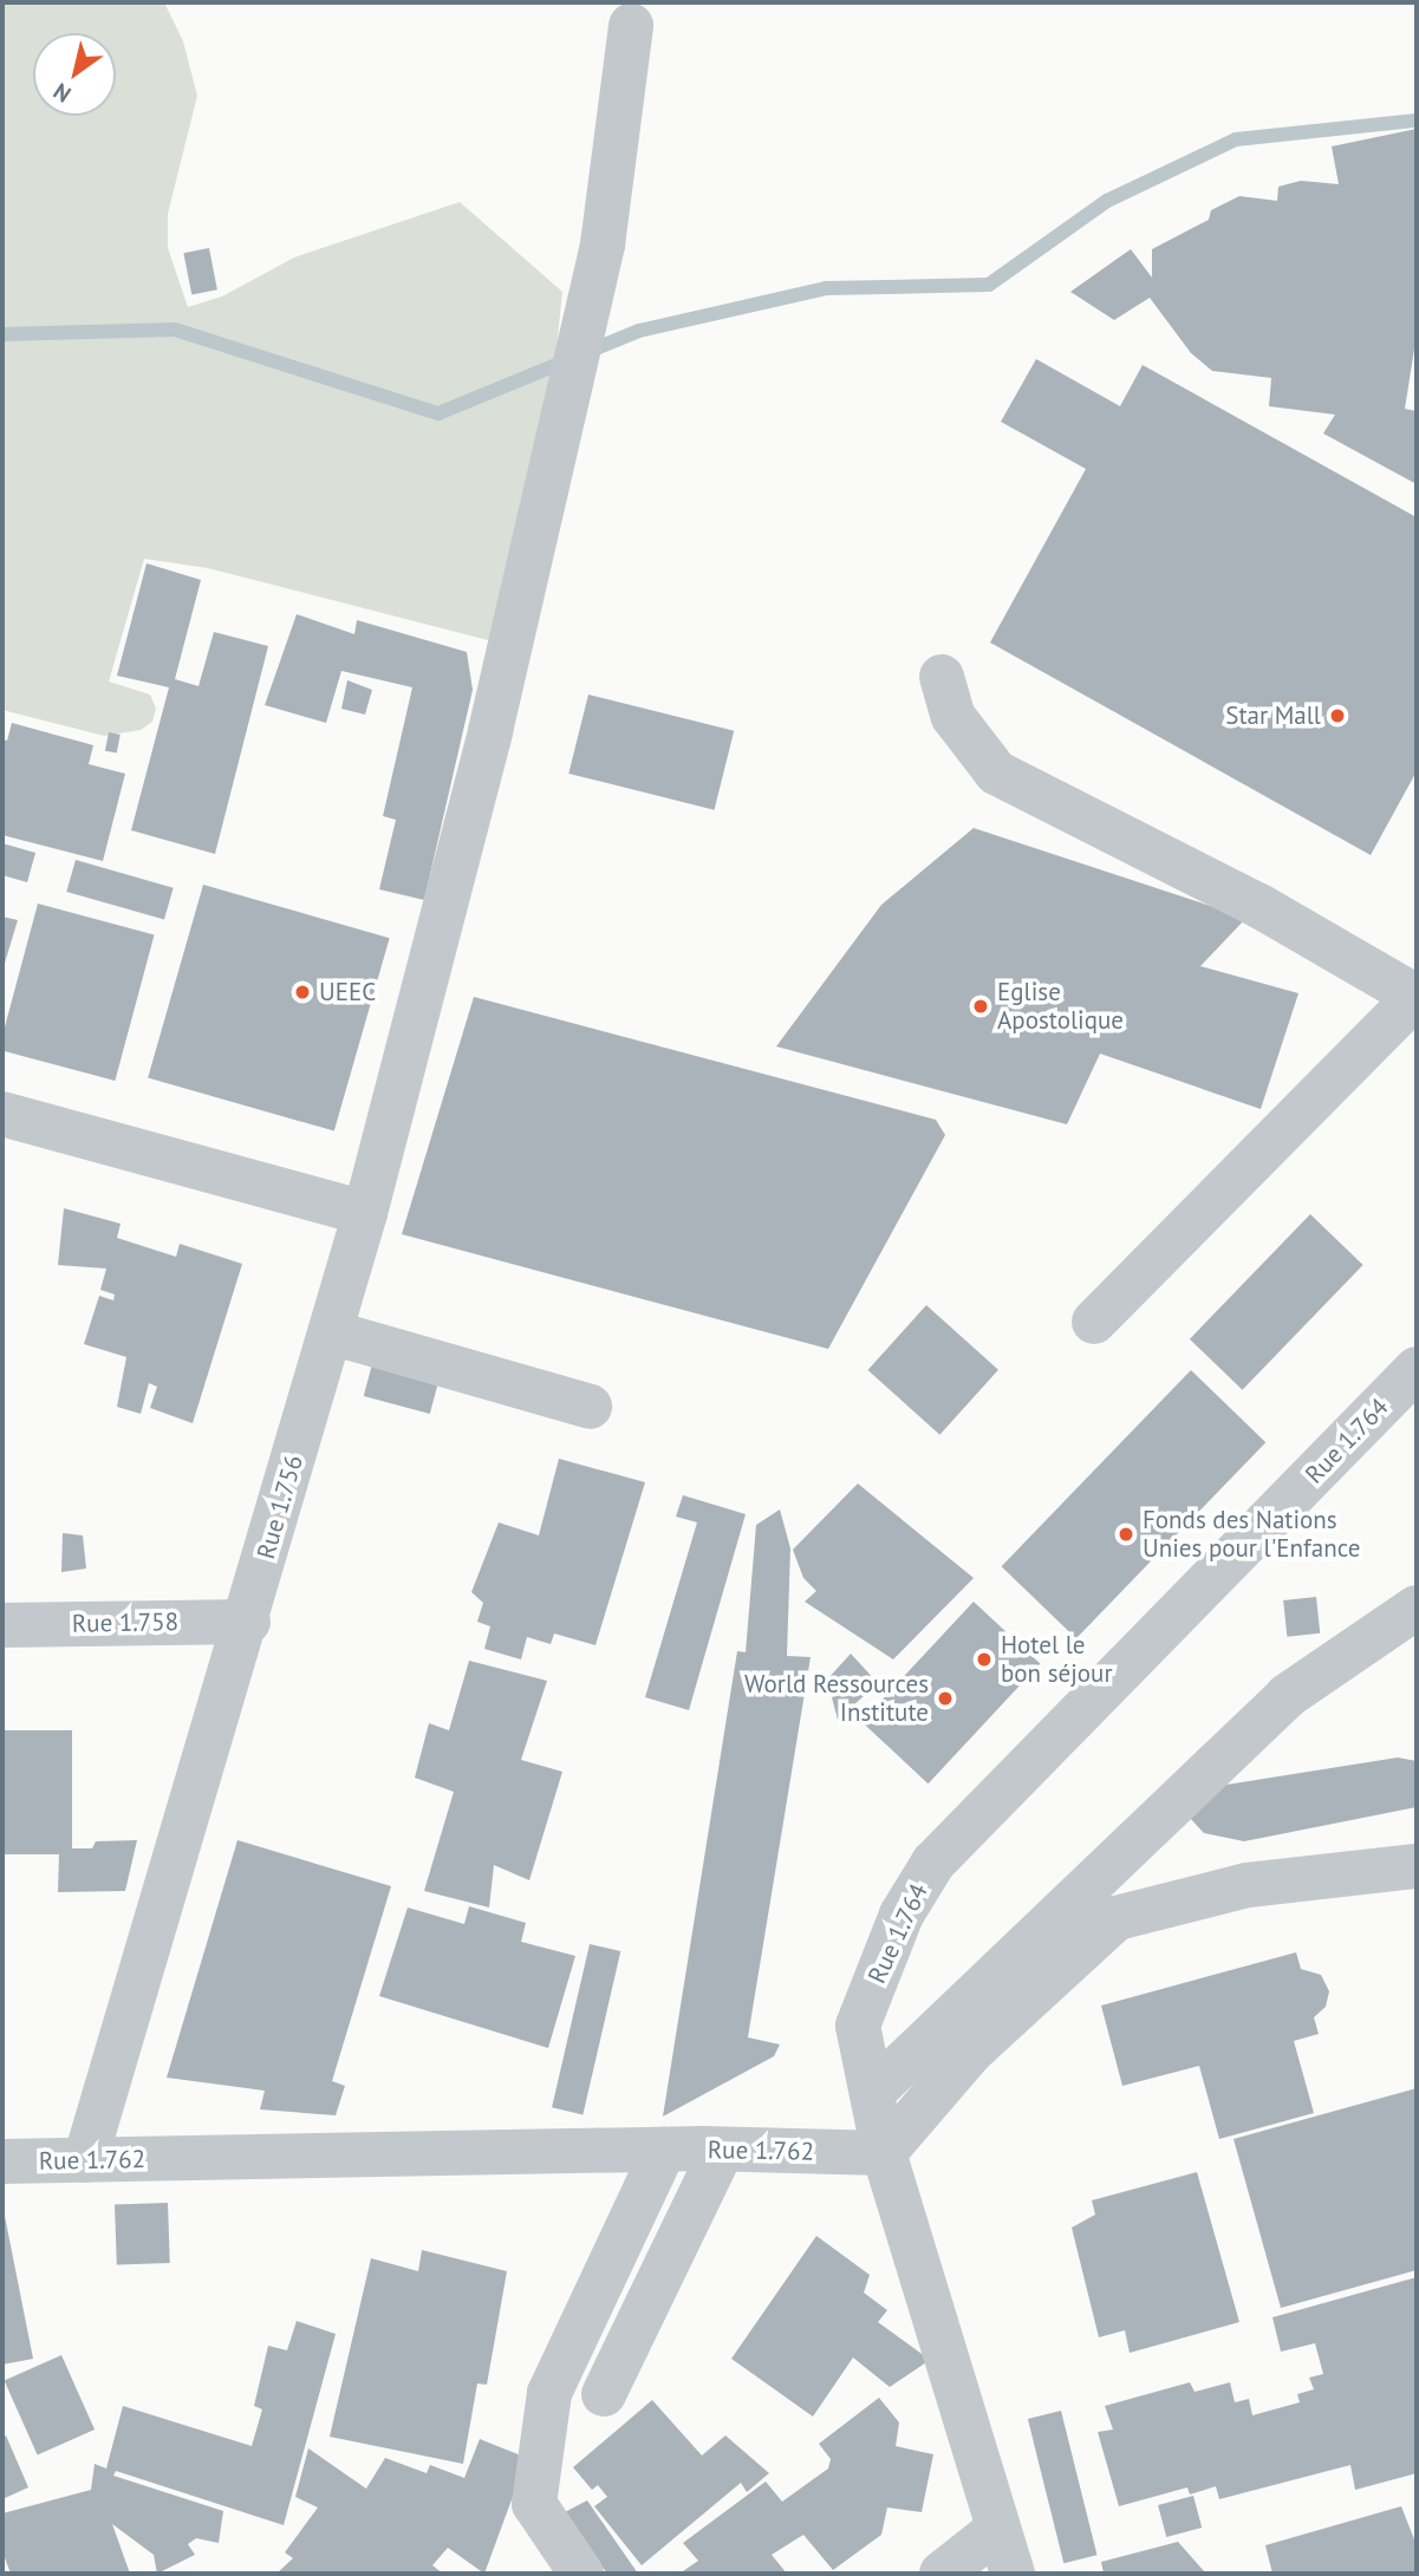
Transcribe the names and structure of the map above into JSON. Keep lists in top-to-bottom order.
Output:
{
  "streets": {
    "street": [
      "Rue 1.764",
      "Rue 1.756",
      "Rue 1.758",
      "Rue 1.762"
    ]
  },
  "crossings": [
    ["Rue 1.764", "Rue 1.762"],
    ["Rue 1.756", "Rue 1.758"],
    ["Rue 1.756", "Rue 1.762"]
  ],
  "places": [
    "Star Mall",
    "UEEC",
    "Eglise Apostolique",
    "Fonds des Nations Unies pour l'Enfance",
    "Hotel le bon séjour",
    "World Ressources Institute"
  ],
  "north": "bottom left"
}
